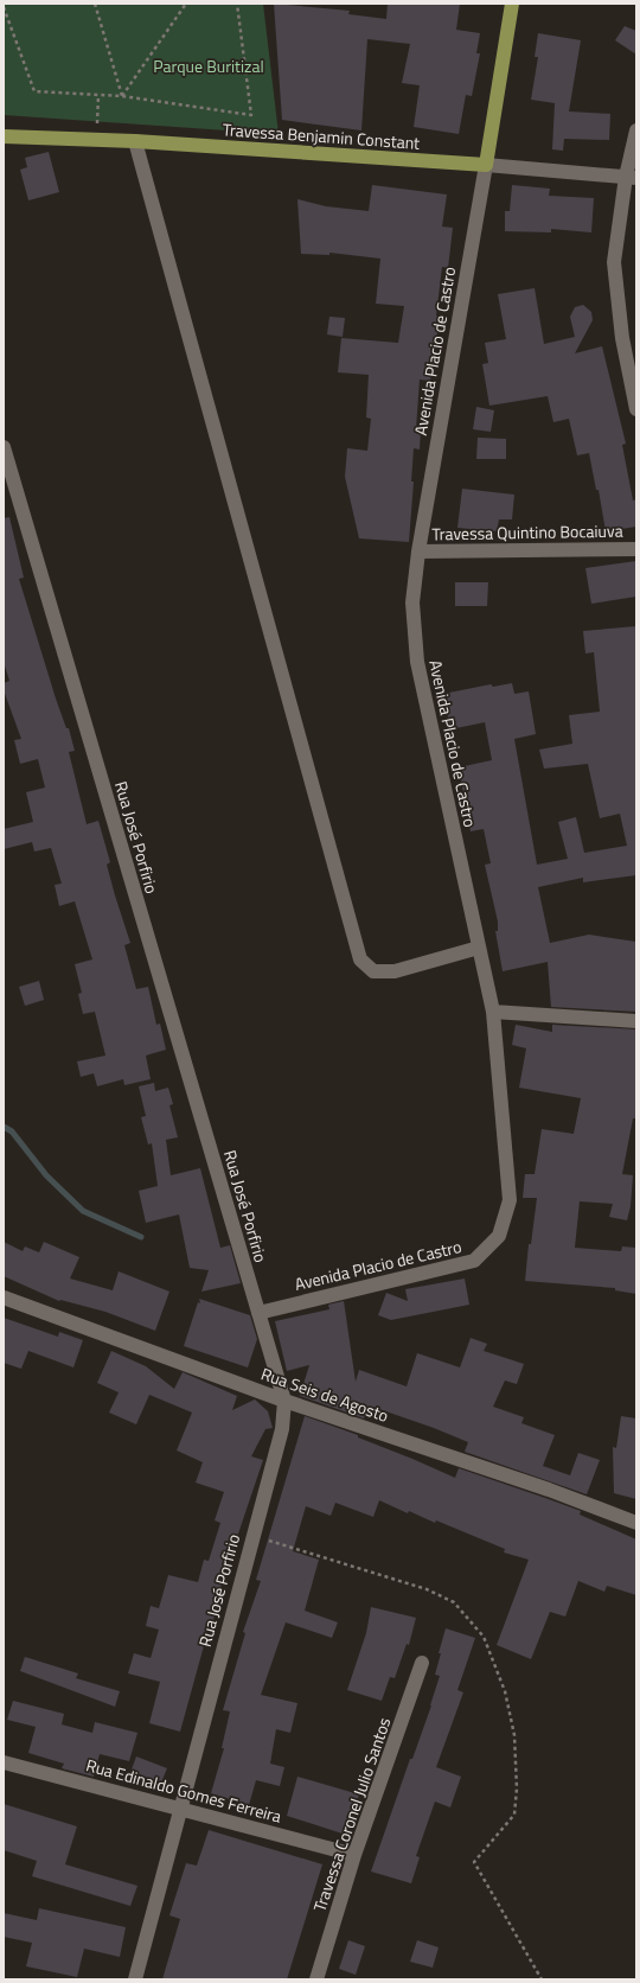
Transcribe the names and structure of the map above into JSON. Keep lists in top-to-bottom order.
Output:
{
  "streets": {
    "main road": ["Travessa Benjamin Constant", "Avenida Placio de Castro"],
    "street": [
      "Travessa Quintino Bocaiuva",
      "Rua José Porfirio",
      "Rua Seis de Agosto",
      "Rua Edinaldo Gomes Ferreira",
      "Travessa Coronel Julio Santos"
    ]
  },
  "crossings": [
    ["Travessa Benjamin Constant", "Avenida Placio de Castro"],
    ["Avenida Placio de Castro", "Travessa Quintino Bocaiuva"],
    ["Avenida Placio de Castro", "Rua José Porfirio"],
    ["Rua José Porfirio", "Rua Seis de Agosto"],
    ["Rua José Porfirio", "Rua Edinaldo Gomes Ferreira"],
    ["Rua Edinaldo Gomes Ferreira", "Travessa Coronel Julio Santos"]
  ],
  "parks": ["Parque Buritizal"]
}
